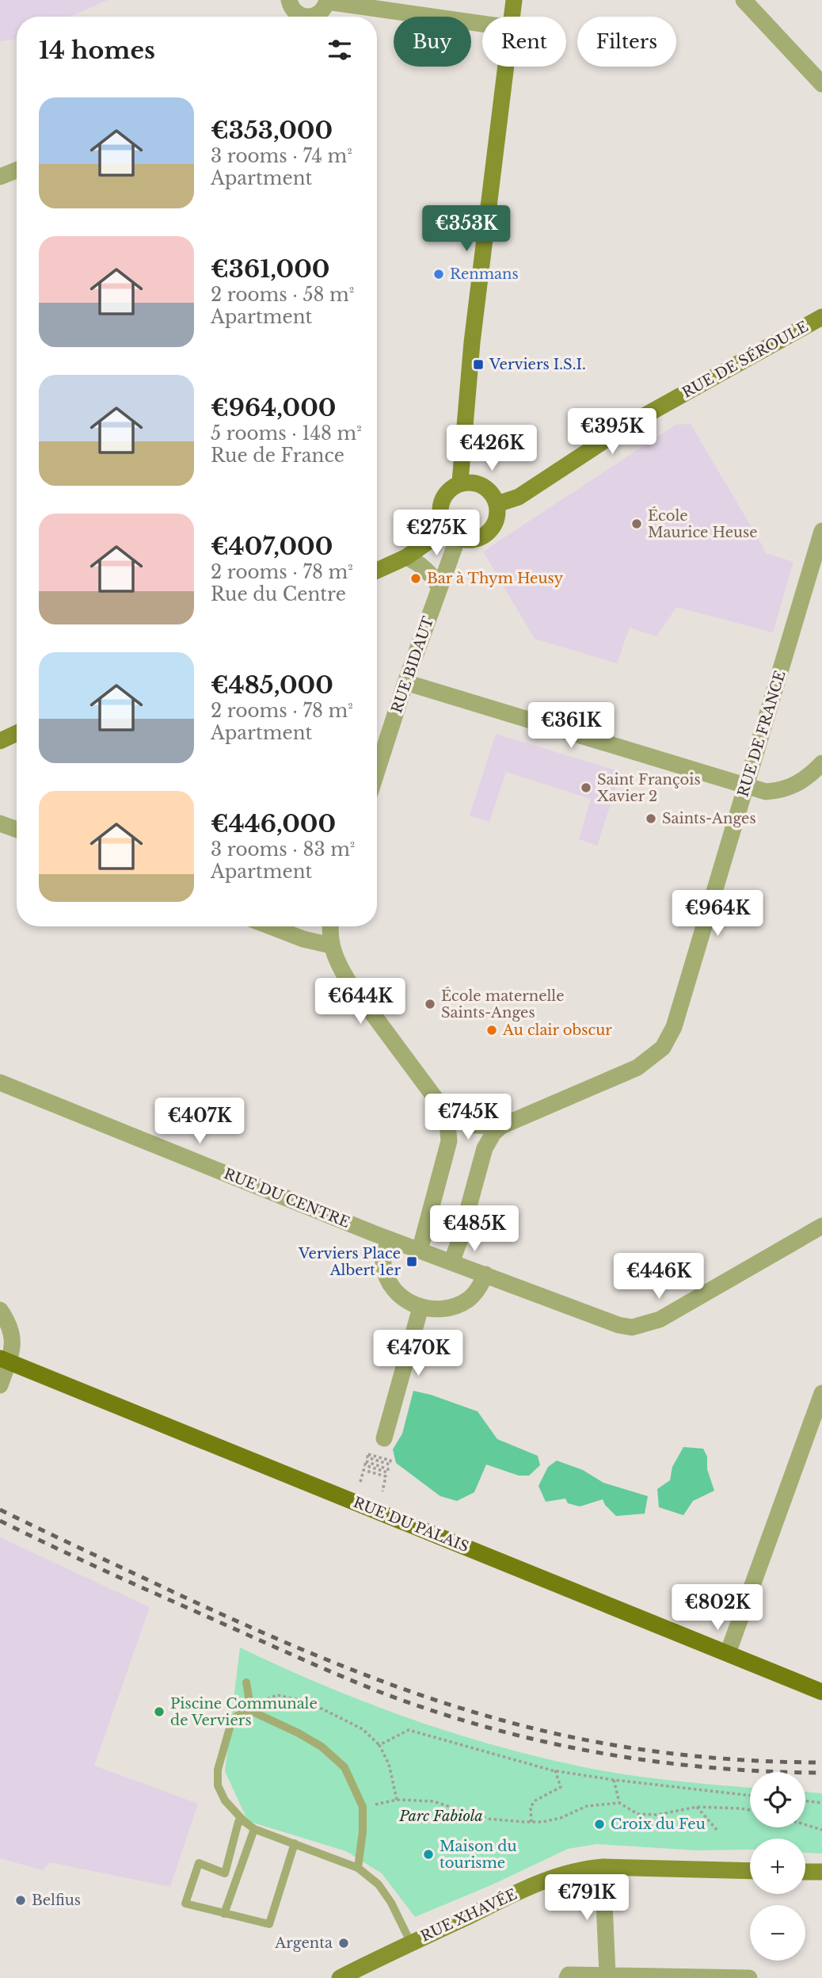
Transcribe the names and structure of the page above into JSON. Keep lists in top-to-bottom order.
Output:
{
  "streets": {
    "main road": ["RUE DU PALAIS"],
    "street": [
      "RUE DE SÉROULE",
      "RUE BIDAUT",
      "RUE DE FRANCE",
      "RUE DU CENTRE",
      "RUE XHAVÉE"
    ]
  },
  "crossings": [
    ["RUE DE SÉROULE", "RUE BIDAUT"]
  ],
  "parks": ["Parc Fabiola"],
  "places": {
    "other": [
      "Renmans",
      "École Maurice Heuse",
      "Bar à Thym Heusy",
      "Saint François Xavier 2",
      "Saints-Anges",
      "École maternelle Saints-Anges",
      "Au clair obscur",
      "Piscine Communale de Verviers",
      "Croix du Feu",
      "Maison du tourisme",
      "Belfius",
      "Argenta"
    ],
    "transit": ["Verviers I.S.I.", "Verviers Place Albert 1er"]
  },
  "page": {
    "chip": ["Buy", "Rent", "Filters"],
    "heading": "14 homes",
    "list": [
      {
        "name": "€353,000",
        "note": "3 rooms · 74 m² · Apartment"
      },
      {
        "name": "€361,000",
        "note": "2 rooms · 58 m² · Apartment"
      },
      {
        "name": "€964,000",
        "note": "5 rooms · 148 m² · Rue de France"
      },
      {
        "name": "€407,000",
        "note": "2 rooms · 78 m² · Rue du Centre"
      },
      {
        "name": "€485,000",
        "note": "2 rooms · 78 m² · Apartment"
      },
      {
        "name": "€446,000",
        "note": "3 rooms · 83 m² · Apartment"
      }
    ],
    "price": [
      "€353K",
      "€395K",
      "€426K",
      "€275K",
      "€361K",
      "€964K",
      "€644K",
      "€745K",
      "€407K",
      "€485K",
      "€446K",
      "€470K",
      "€802K",
      "€791K"
    ],
    "map_buttons": ["+", "−"]
  }
}
